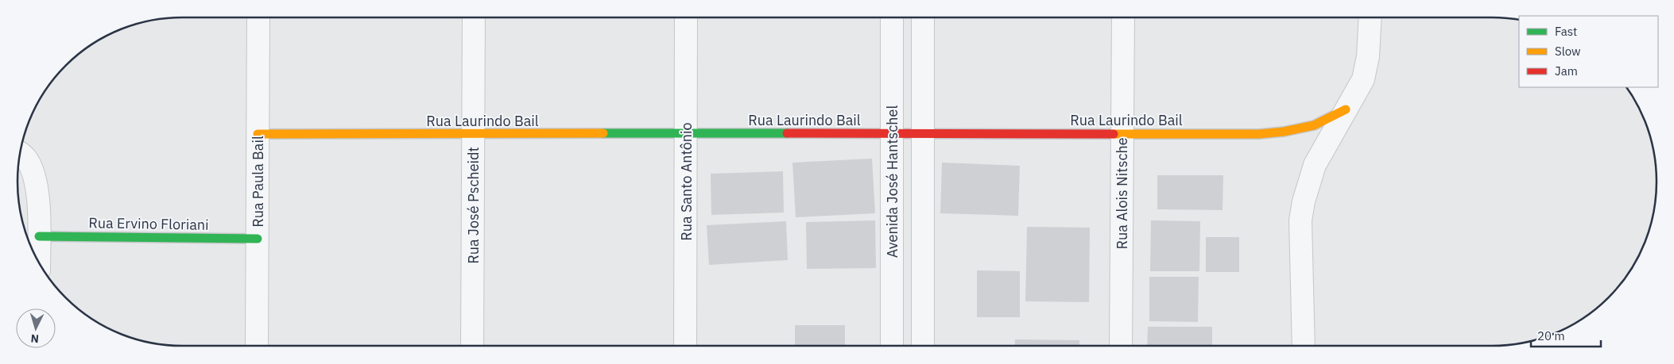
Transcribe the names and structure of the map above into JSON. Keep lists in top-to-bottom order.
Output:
{
  "streets": {
    "street": [
      "Rua Laurindo Bail",
      "Rua Paula Bail",
      "Rua Santo Antônio",
      "Avenida José Hantschel",
      "Rua Alois Nitsche",
      "Rua José Pscheidt",
      "Rua Ervino Floriani"
    ]
  },
  "crossings": [
    ["Rua Laurindo Bail", "Rua Paula Bail"],
    ["Rua Laurindo Bail", "Rua Santo Antônio"],
    ["Rua Laurindo Bail", "Avenida José Hantschel"],
    ["Rua Laurindo Bail", "Rua Alois Nitsche"],
    ["Rua Laurindo Bail", "Rua José Pscheidt"],
    ["Rua Paula Bail", "Rua Ervino Floriani"]
  ],
  "legend": ["Fast", "Slow", "Jam"],
  "scale_bar": "20 m",
  "north": "bottom"
}
